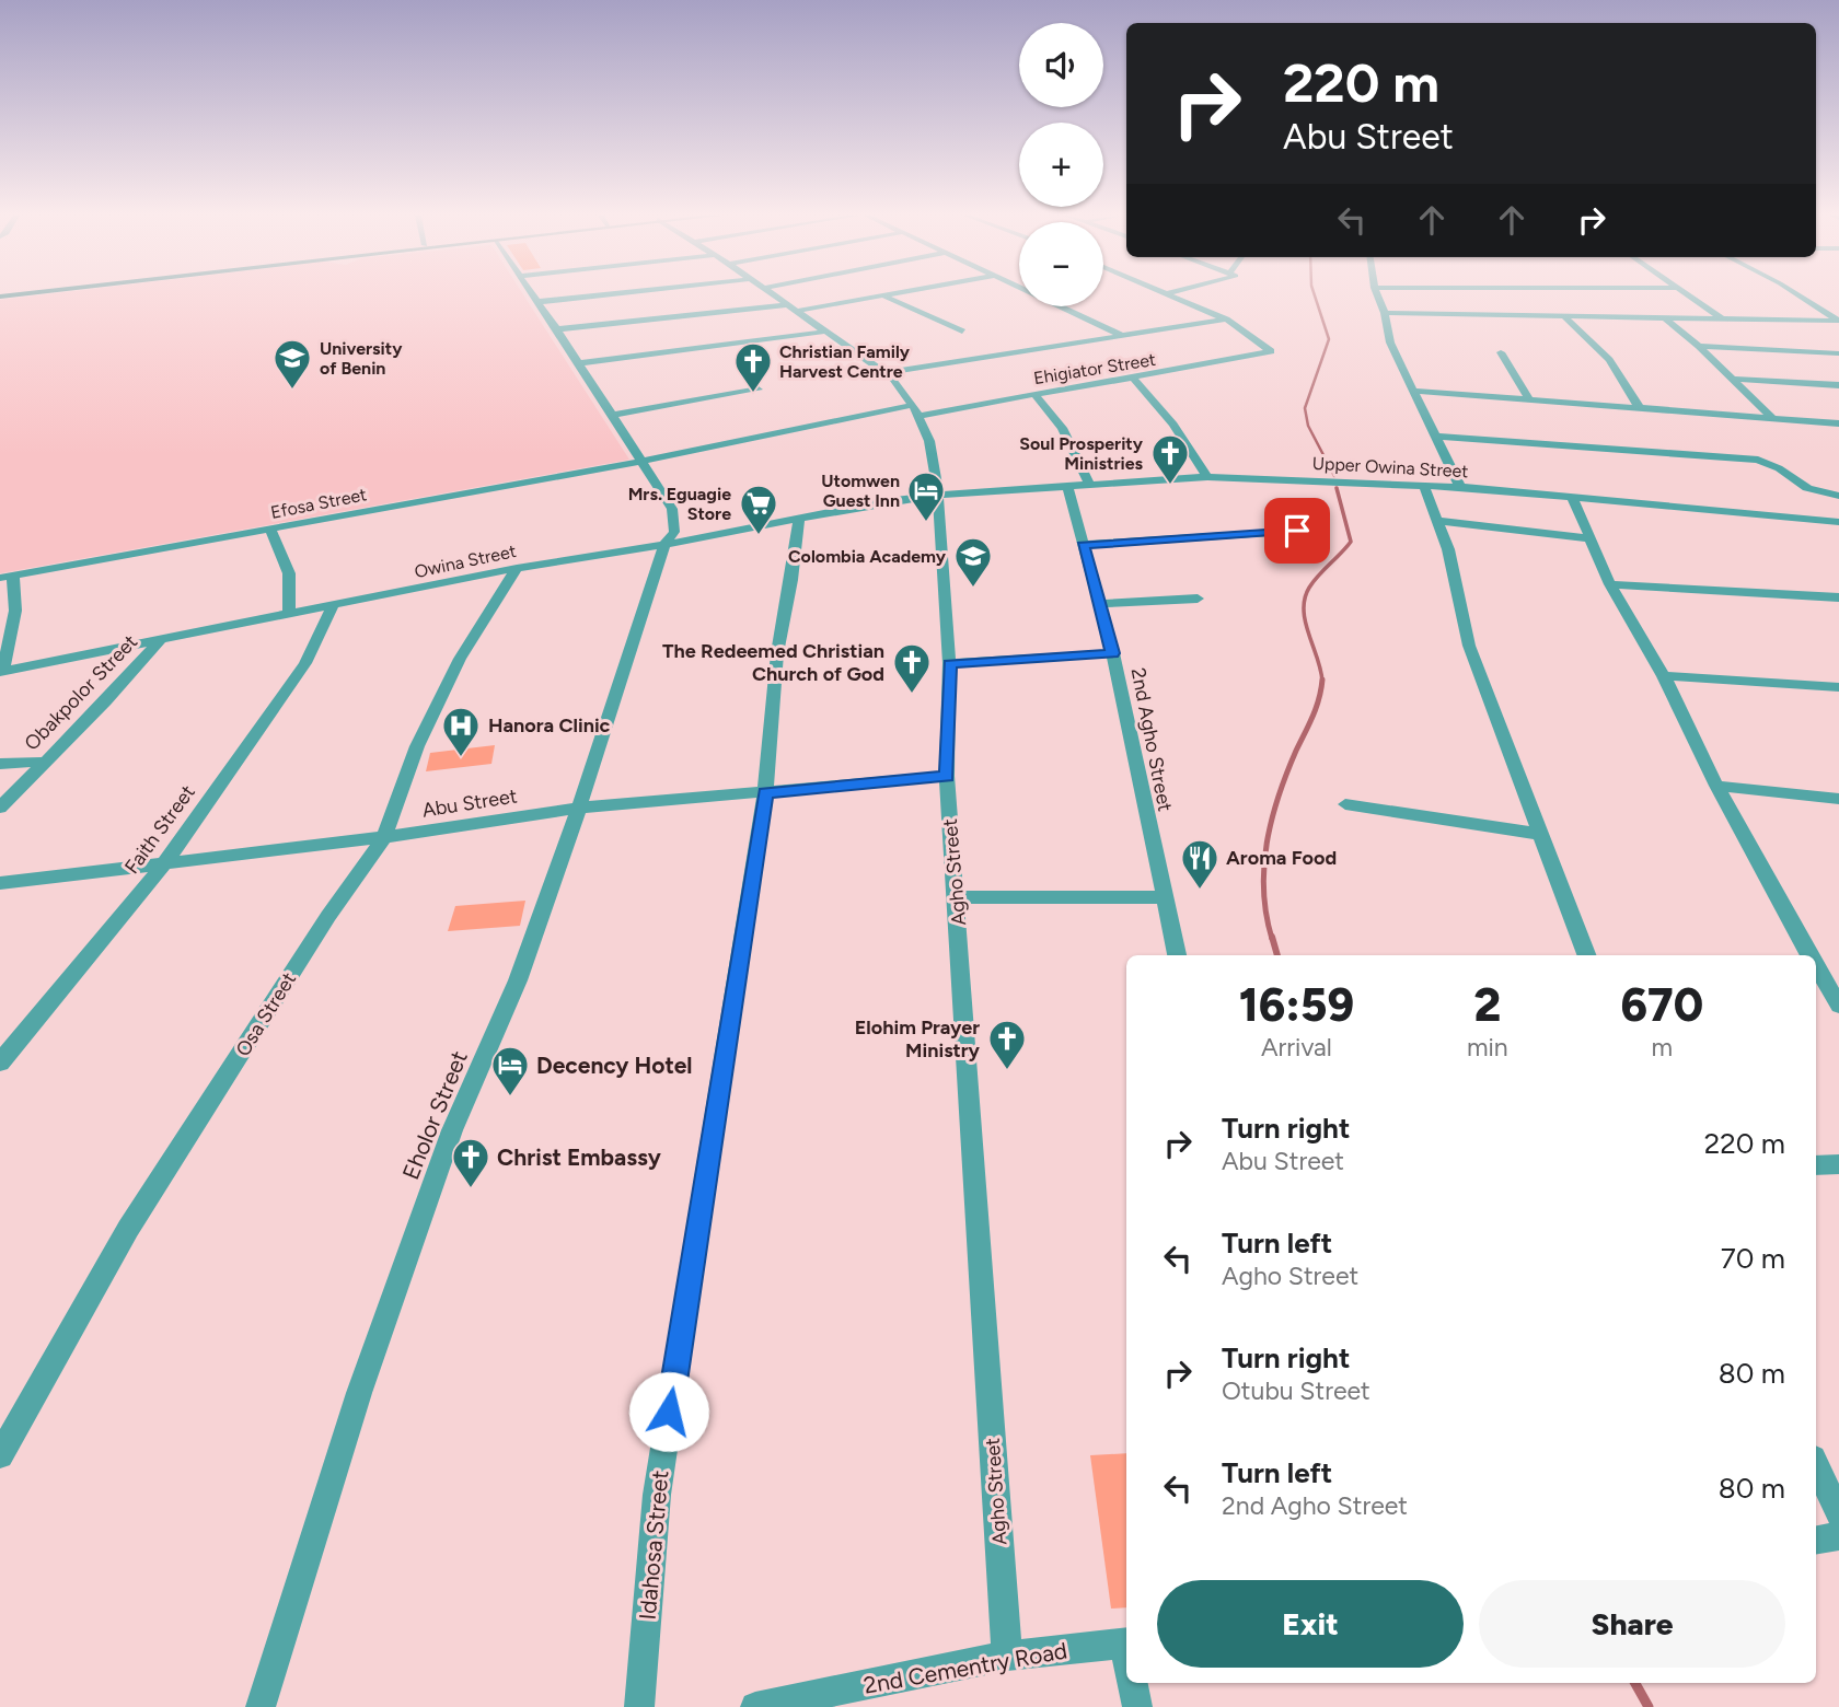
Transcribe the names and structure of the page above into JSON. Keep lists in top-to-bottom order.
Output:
{
  "streets": {
    "street": [
      "Ehigiator Street",
      "Upper Owina Street",
      "Efosa Street",
      "Owina Street",
      "Obakpolor Street",
      "2nd Agho Street",
      "Abu Street",
      "Faith Street",
      "Agho Street",
      "Osa Street",
      "Eholor Street",
      "Idahosa Street",
      "2nd Cementry Road"
    ]
  },
  "crossings": [
    ["Ehigiator Street", "Efosa Street"],
    ["Ehigiator Street", "Agho Street"],
    ["Ehigiator Street", "Eholor Street"],
    ["Upper Owina Street", "Owina Street"],
    ["Upper Owina Street", "2nd Agho Street"],
    ["Upper Owina Street", "Agho Street"],
    ["Efosa Street", "Eholor Street"],
    ["Owina Street", "Obakpolor Street"],
    ["Owina Street", "Faith Street"],
    ["Owina Street", "Agho Street"],
    ["Owina Street", "Osa Street"],
    ["Owina Street", "Eholor Street"],
    ["Owina Street", "Idahosa Street"],
    ["Abu Street", "Faith Street"],
    ["Abu Street", "Agho Street"],
    ["Abu Street", "Osa Street"],
    ["Abu Street", "Eholor Street"],
    ["Abu Street", "Idahosa Street"],
    ["Agho Street", "2nd Cementry Road"]
  ],
  "places": {
    "school or university": ["University of Benin", "Colombia Academy"],
    "church": [
      "Christian Family Harvest Centre",
      "Soul Prosperity Ministries",
      "The Redeemed Christian Church of God",
      "Elohim Prayer Ministry",
      "Christ Embassy"
    ],
    "hotel": ["Utomwen Guest Inn", "Decency Hotel"],
    "supermarket": ["Mrs. Eguagie Store"],
    "hospital": ["Hanora Clinic"],
    "restaurant": ["Aroma Food"]
  },
  "page": {
    "map_buttons": ["+", "−"],
    "turn": ["220 m", "Abu Street"],
    "eta": [
      "16:59",
      "Arrival",
      "2",
      "min",
      "670",
      "m"
    ],
    "list": [
      {
        "name": "Turn right",
        "note": "Abu Street",
        "value": "220 m"
      },
      {
        "name": "Turn left",
        "note": "Agho Street",
        "value": "70 m"
      },
      {
        "name": "Turn right",
        "note": "Otubu Street",
        "value": "80 m"
      },
      {
        "name": "Turn left",
        "note": "2nd Agho Street",
        "value": "80 m"
      }
    ],
    "buttons": ["Exit", "Share"]
  }
}
